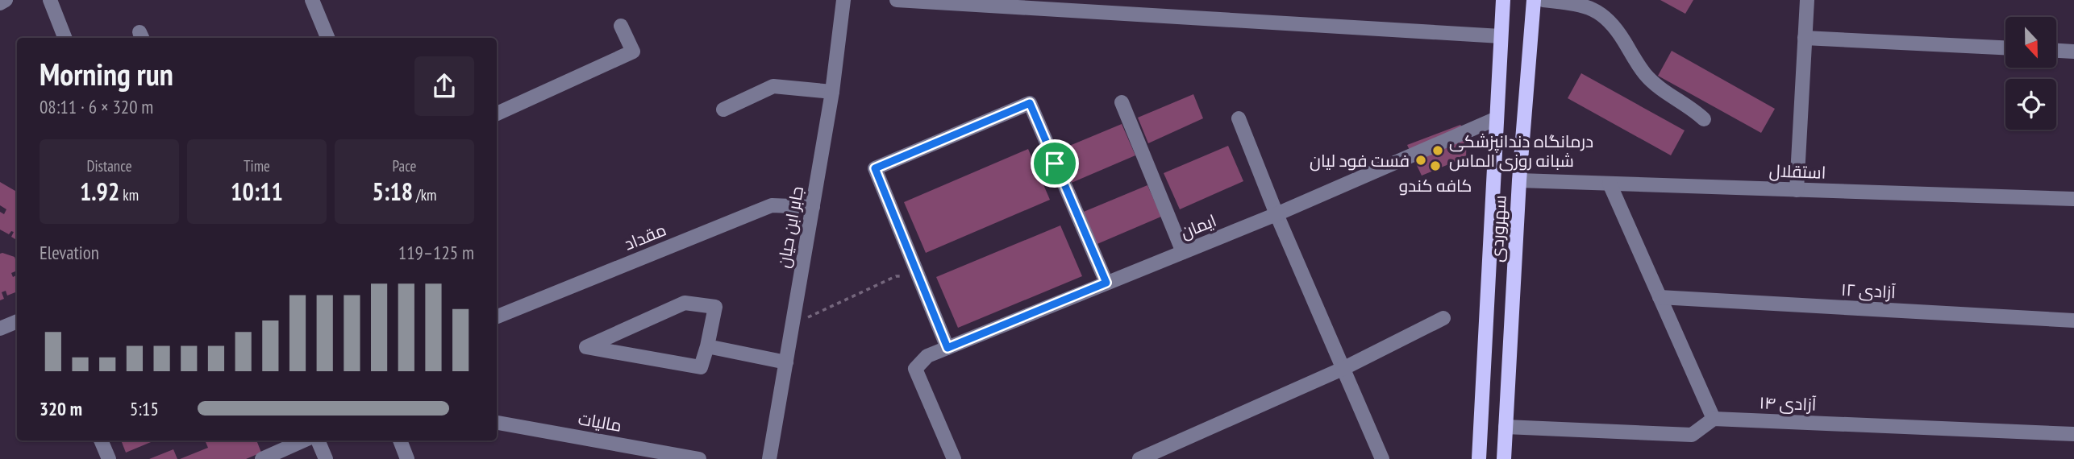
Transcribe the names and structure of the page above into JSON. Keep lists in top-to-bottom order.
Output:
{
  "streets": {
    "main road": ["سهروردی"],
    "street": [
      "استقلال",
      "ایمان",
      "جابر ابن حیان",
      "مقداد",
      "آزادی ۱۲",
      "آزادی ۱۴",
      "مالیات"
    ]
  },
  "crossings": [
    ["استقلال", "سهروردی"],
    ["ایمان", "سهروردی"],
    ["جابر ابن حیان", "مقداد"]
  ],
  "places": ["درمانگاه دندان‍‍پزشکی شبانه روزی الماس", "فست فود لیان", "کافه کندو"],
  "north": "bottom",
  "page": {
    "heading": ["Morning run", "08:11 · 6 × 320 m"],
    "stats": [
      ["Distance", "1.92 km"],
      ["Time", "10:11"],
      ["Pace", "5:18 /km"]
    ],
    "chart": ["Elevation", "119–125 m"],
    "list": [
      {
        "name": "320 m",
        "note": "5:15"
      }
    ]
  }
}
